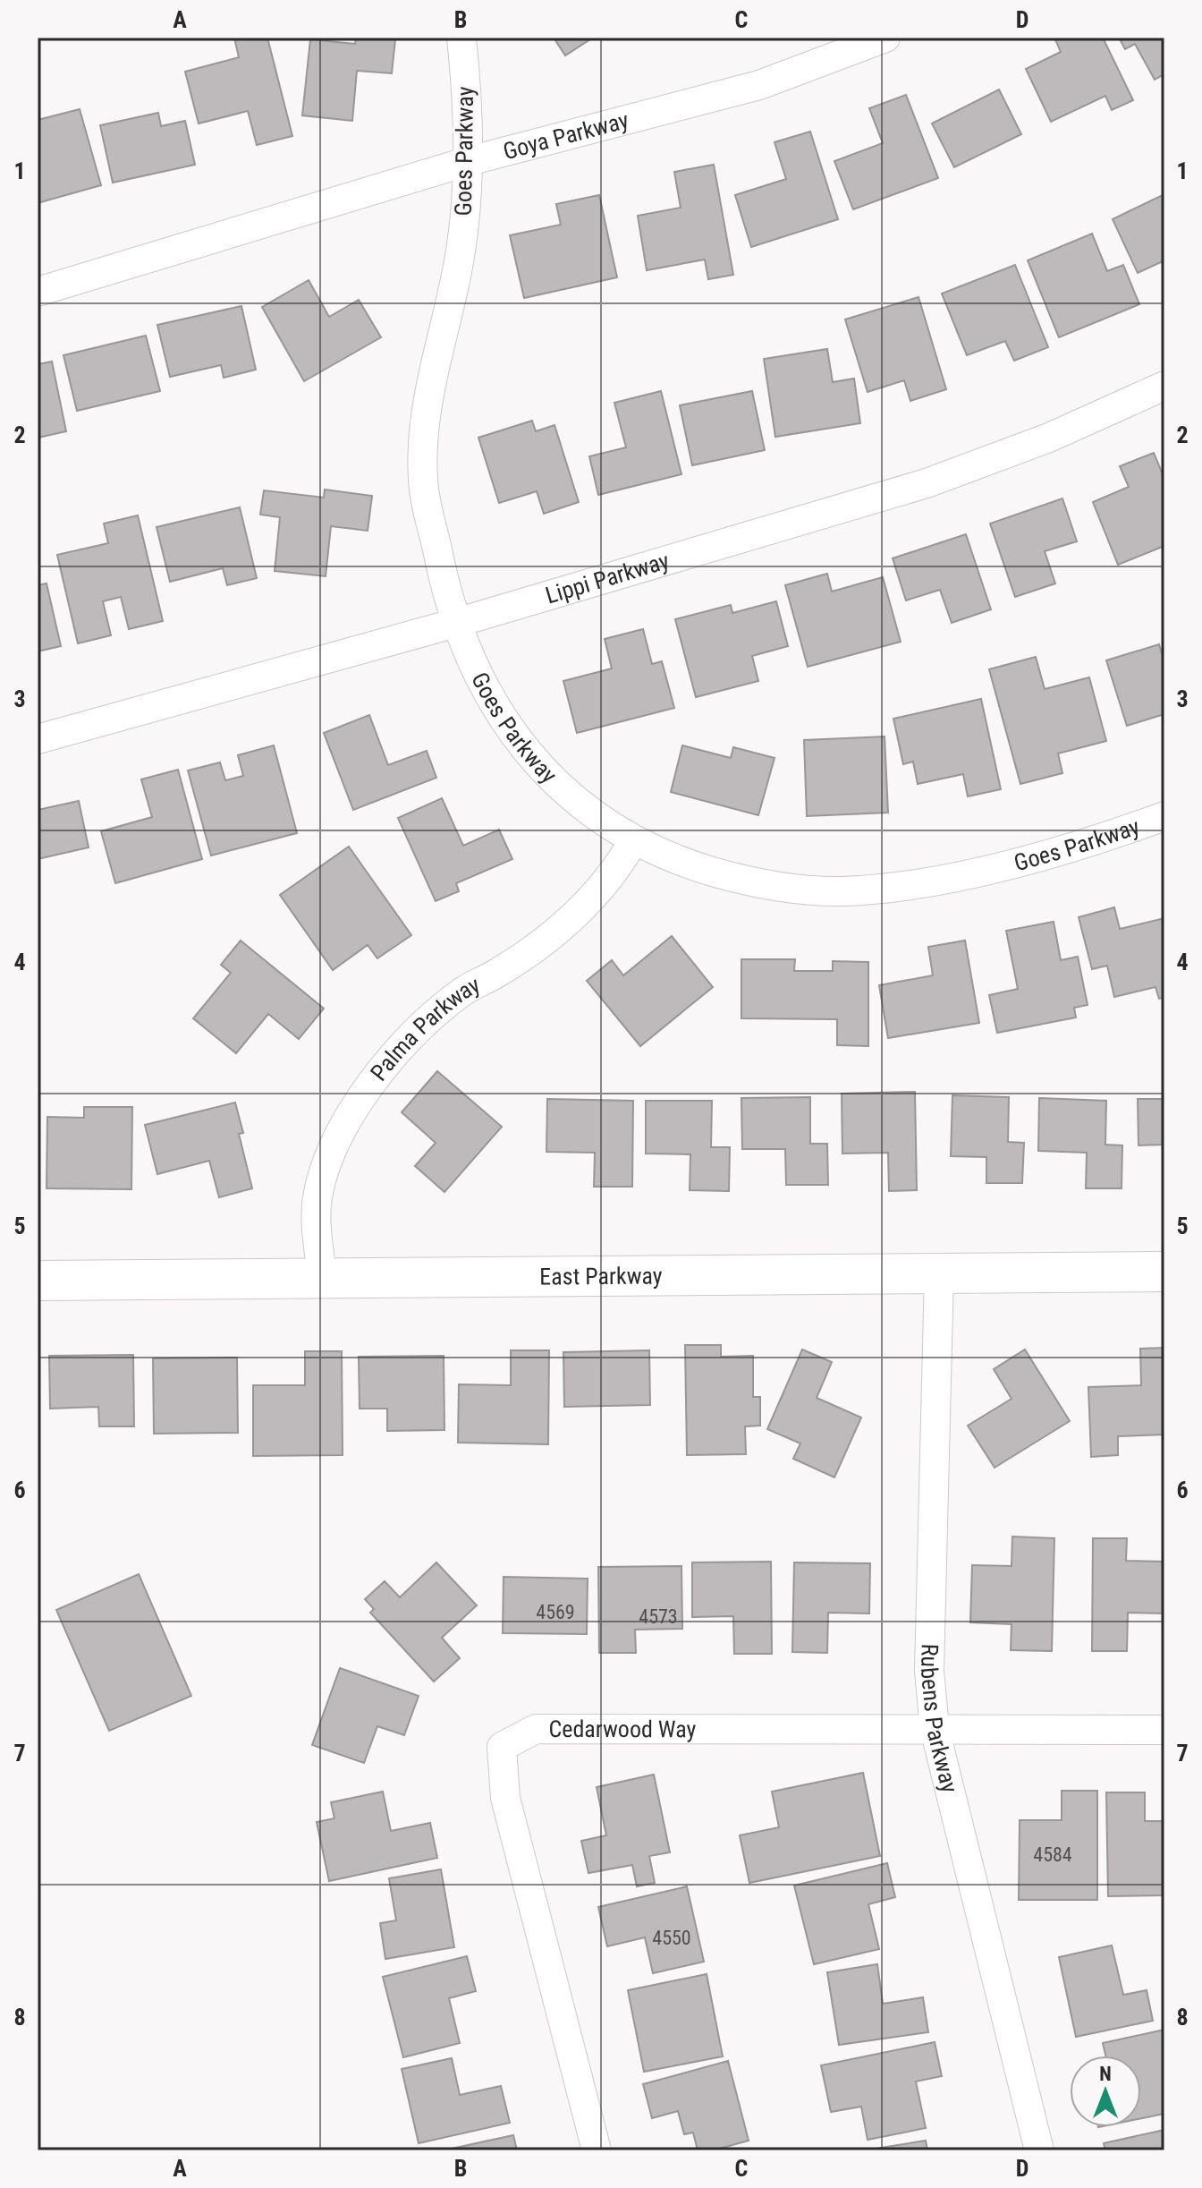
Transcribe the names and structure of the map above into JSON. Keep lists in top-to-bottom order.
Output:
{
  "streets": {
    "street": [
      "Goya Parkway",
      "Goes Parkway",
      "Lippi Parkway",
      "Palma Parkway",
      "East Parkway",
      "Rubens Parkway",
      "Cedarwood Way"
    ]
  },
  "crossings": [
    ["Goya Parkway", "Goes Parkway"],
    ["Goes Parkway", "Lippi Parkway"],
    ["Goes Parkway", "Palma Parkway"],
    ["Palma Parkway", "East Parkway"],
    ["East Parkway", "Rubens Parkway"],
    ["Rubens Parkway", "Cedarwood Way"]
  ],
  "house_numbers": [
    "4569",
    "4573",
    "4584",
    "4550"
  ],
  "north": "top",
  "grid": {
    "columns": [
      "A",
      "B",
      "C",
      "D"
    ],
    "rows": [
      "1",
      "2",
      "3",
      "4",
      "5",
      "6",
      "7",
      "8"
    ]
  }
}
